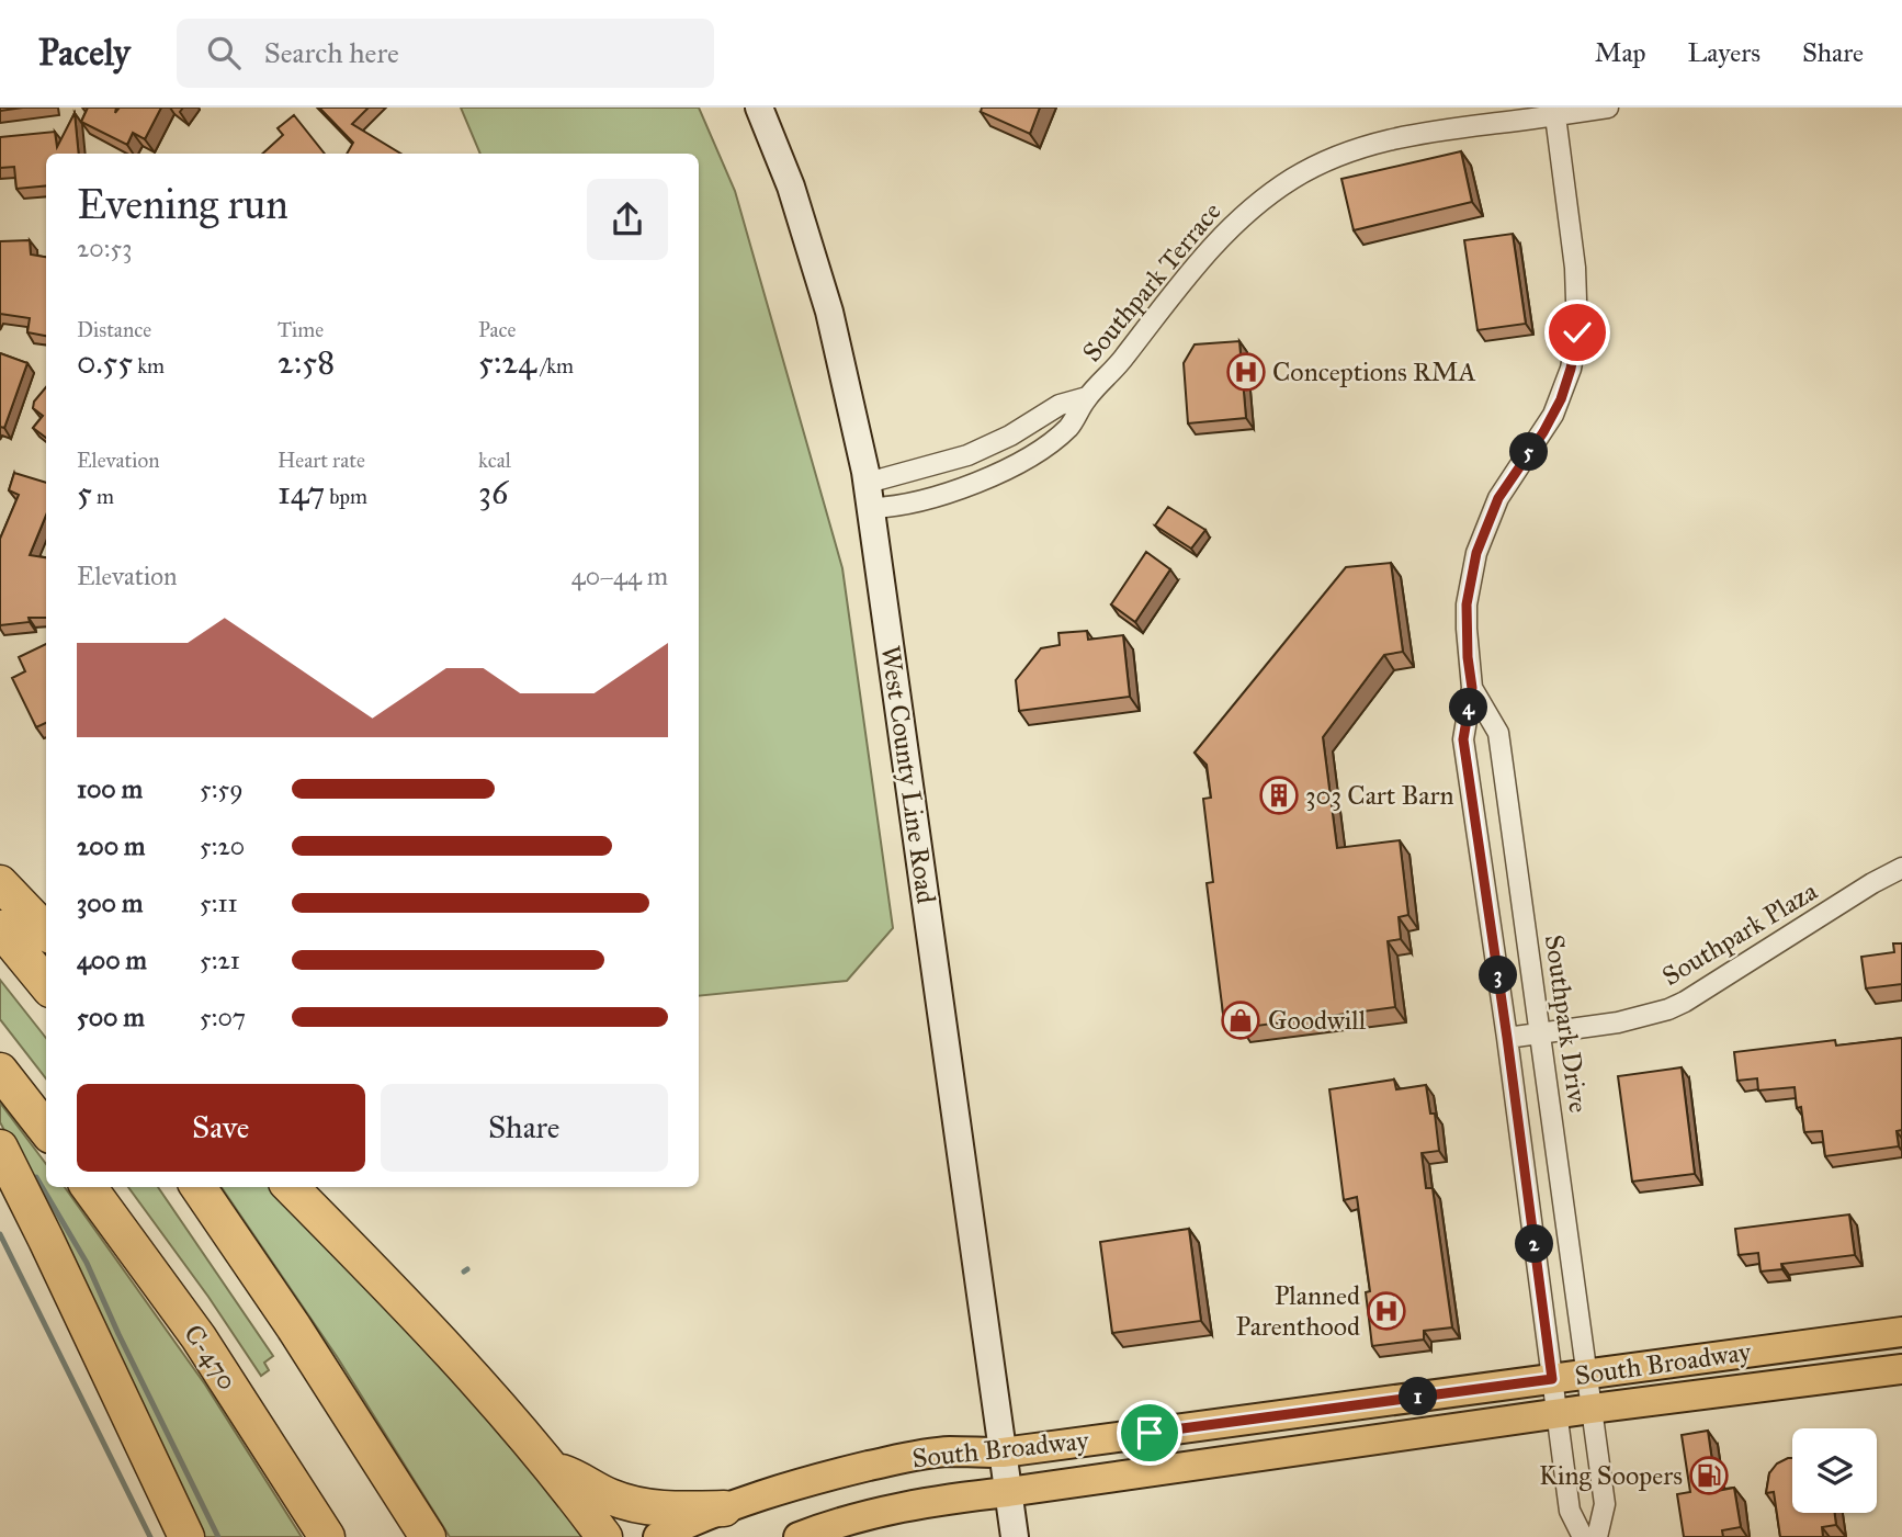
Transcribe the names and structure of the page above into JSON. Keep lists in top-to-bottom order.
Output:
{
  "streets": {
    "highway": ["C-470"],
    "main road": ["West County Line Road", "South Broadway"],
    "street": ["Southpark Terrace", "Southpark Plaza", "Southpark Drive"]
  },
  "crossings": [
    ["Southpark Terrace", "West County Line Road"],
    ["Southpark Terrace", "Southpark Drive"],
    ["West County Line Road", "South Broadway"],
    ["Southpark Plaza", "Southpark Drive"],
    ["Southpark Drive", "South Broadway"]
  ],
  "places": {
    "hospital": ["Conceptions RMA", "Planned Parenthood"],
    "building": ["303 Cart Barn"],
    "shop": ["Goodwill"],
    "fuel station": ["King Soopers"]
  },
  "page": {
    "header": "Pacely",
    "search": "Search here",
    "nav": ["Map", "Layers", "Share"],
    "heading": ["Evening run", "20:53"],
    "stats": [
      ["Distance", "0.55 km"],
      ["Time", "2:58"],
      ["Pace", "5:24 /km"],
      ["Elevation", "5 m"],
      ["Heart rate", "147 bpm"],
      ["kcal", "36"]
    ],
    "pins": [
      "5",
      "4",
      "3",
      "2",
      "1"
    ],
    "chart": ["Elevation", "40–44 m"],
    "list": [
      {
        "name": "100 m",
        "note": "5:59"
      },
      {
        "name": "200 m",
        "note": "5:20"
      },
      {
        "name": "300 m",
        "note": "5:11"
      },
      {
        "name": "400 m",
        "note": "5:21"
      },
      {
        "name": "500 m",
        "note": "5:07"
      }
    ],
    "buttons": ["Save", "Share"]
  }
}
